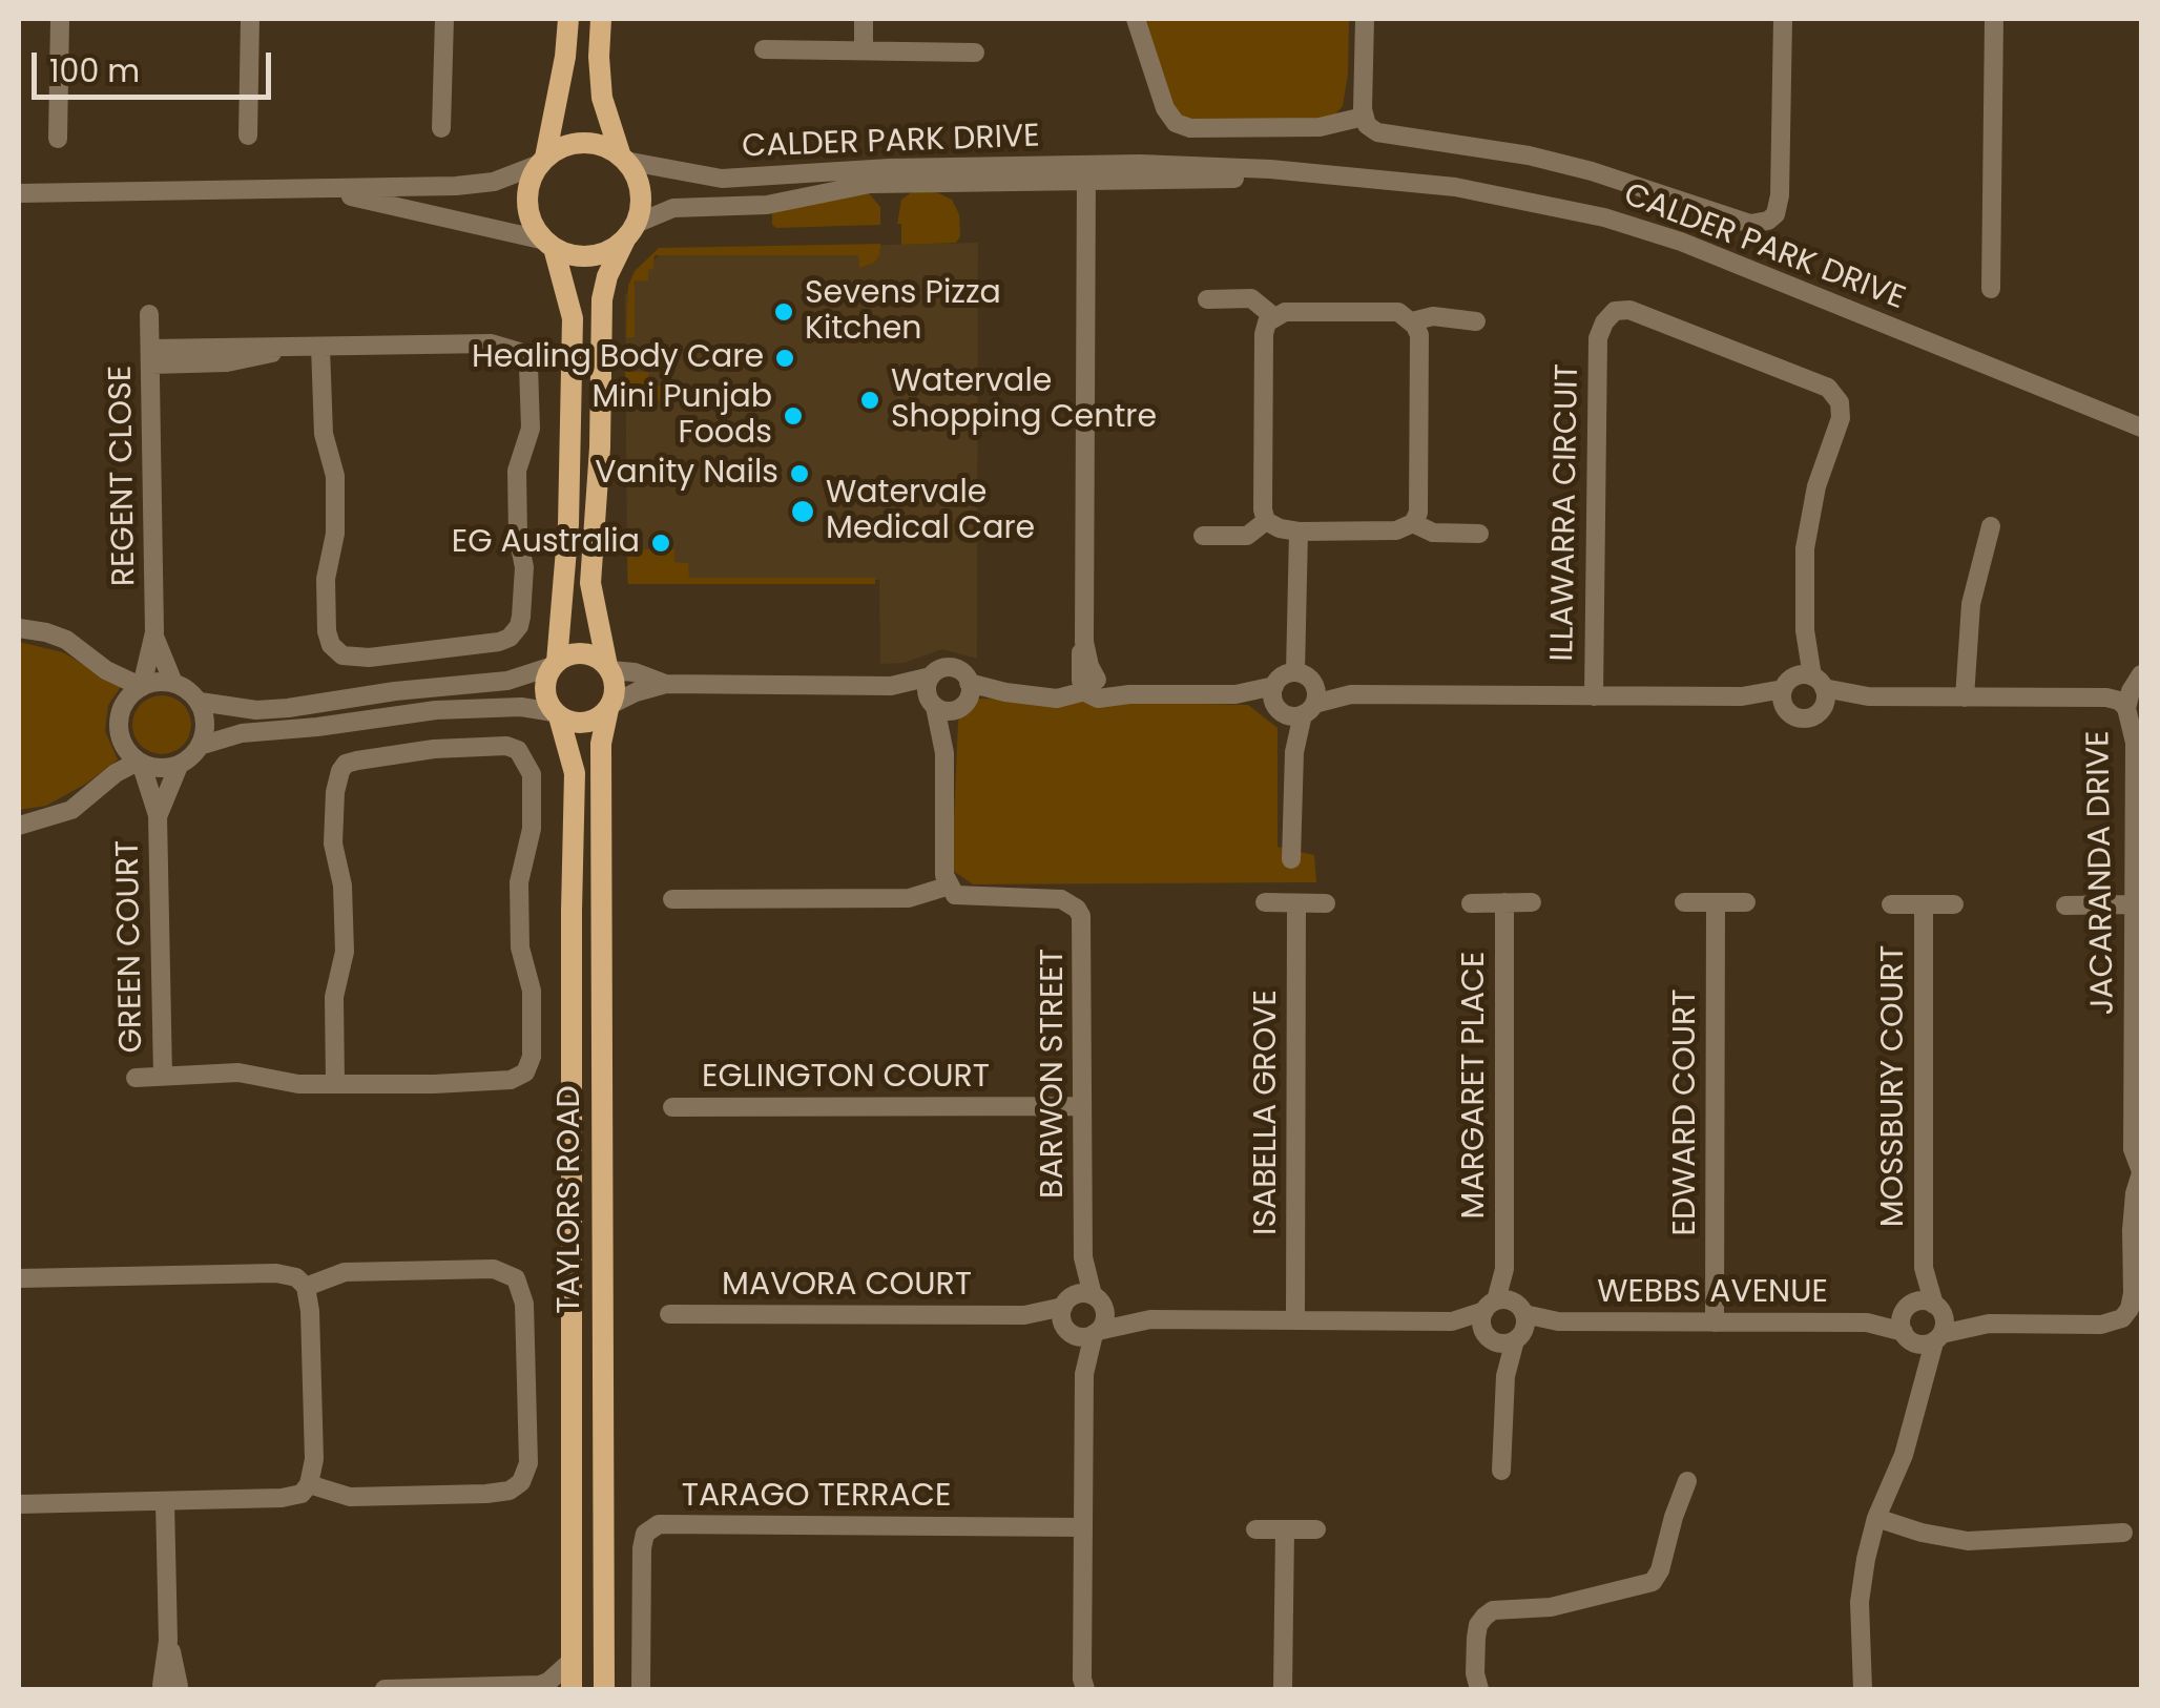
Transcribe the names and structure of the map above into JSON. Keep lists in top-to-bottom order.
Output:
{
  "streets": {
    "main road": ["TAYLORS ROAD"],
    "street": [
      "CALDER PARK DRIVE",
      "REGENT CLOSE",
      "ILLAWARRA CIRCUIT",
      "JACARANDA DRIVE",
      "GREEN COURT",
      "BARWON STREET",
      "EGLINGTON COURT",
      "MARGARET PLACE",
      "MOSSBURY COURT",
      "ISABELLA GROVE",
      "EDWARD COURT",
      "MAVORA COURT",
      "WEBBS AVENUE",
      "TARAGO TERRACE"
    ]
  },
  "crossings": [
    ["REGENT CLOSE", "GREEN COURT"],
    ["ILLAWARRA CIRCUIT", "JACARANDA DRIVE"],
    ["JACARANDA DRIVE", "WEBBS AVENUE"],
    ["BARWON STREET", "EGLINGTON COURT"],
    ["BARWON STREET", "MAVORA COURT"],
    ["BARWON STREET", "TARAGO TERRACE"],
    ["MARGARET PLACE", "WEBBS AVENUE"],
    ["MOSSBURY COURT", "WEBBS AVENUE"],
    ["EDWARD COURT", "WEBBS AVENUE"]
  ],
  "places": [
    "Sevens Pizza Kitchen",
    "Healing Body Care",
    "Watervale Shopping Centre",
    "Mini Punjab Foods",
    "Vanity Nails",
    "Watervale Medical Care",
    "EG Australia"
  ],
  "scale_bar": "100 m"
}
